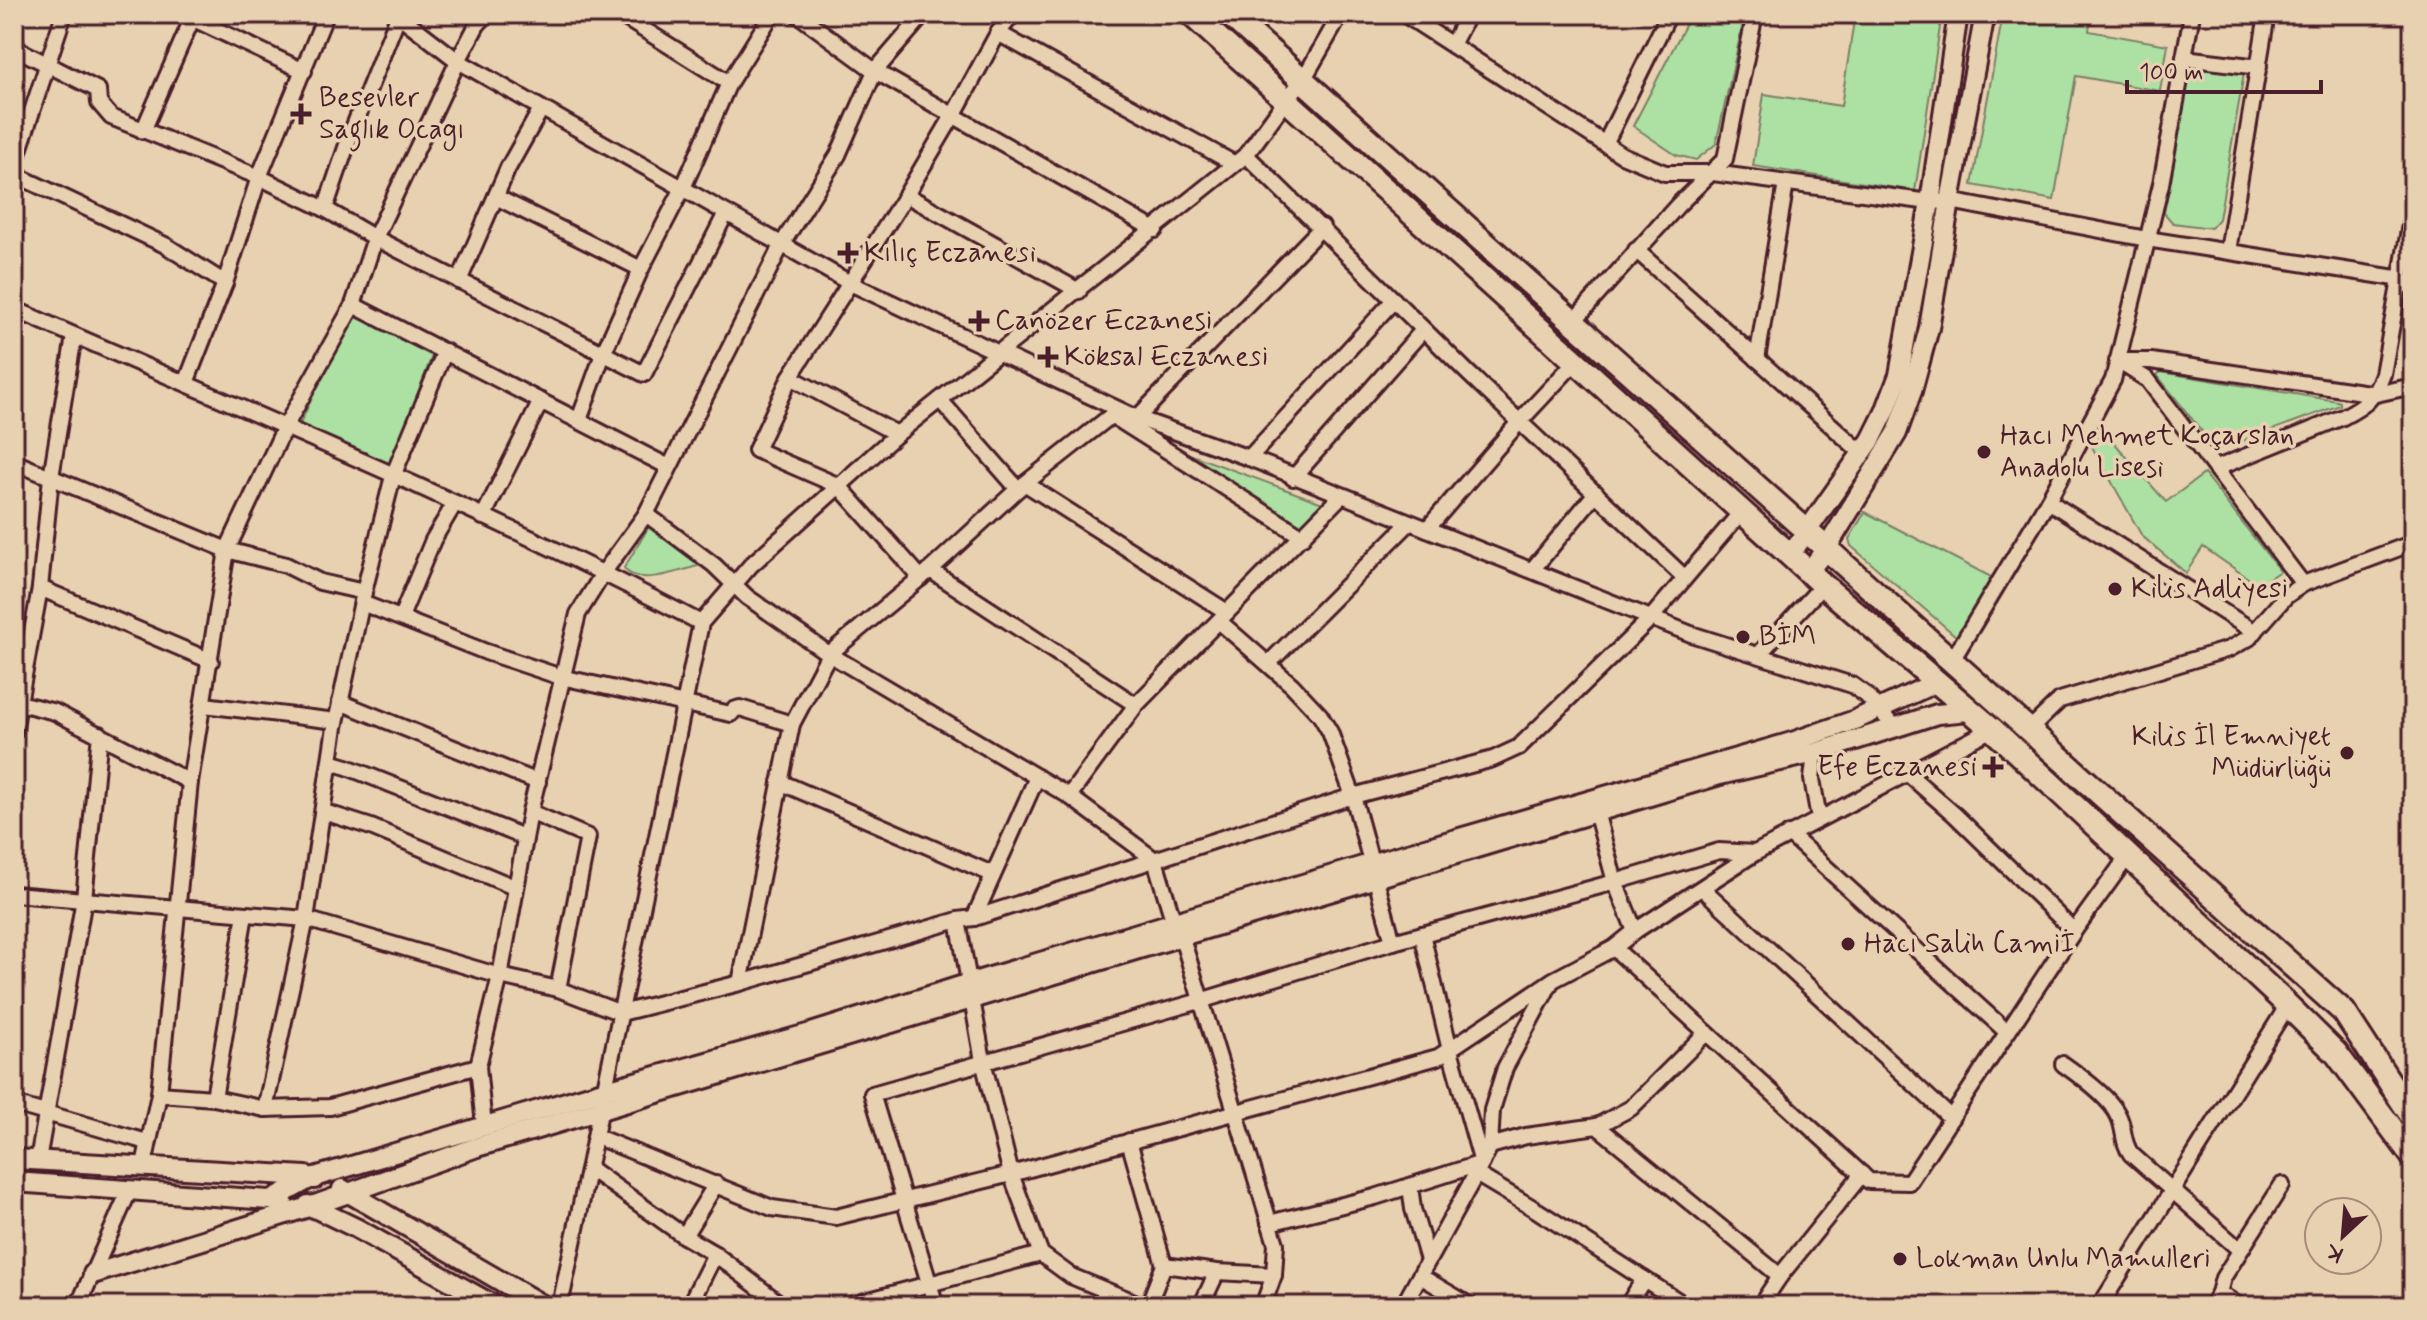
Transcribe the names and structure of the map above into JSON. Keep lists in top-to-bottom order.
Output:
{
  "places": {
    "health": [
      "Besevler Saglık Ocagı",
      "Kılıç Eczanesi",
      "Canözer Eczanesi",
      "Köksal Eczanesi",
      "Efe Eczanesi"
    ],
    "other": [
      "Hacı Mehmet Koçarslan Anadolu Lisesi",
      "Kilis Adliyesi",
      "BİM",
      "Kilis İl Emniyet Müdürlüğü",
      "Hacı Salih Camiİ",
      "Lokman Unlu Mamulleri"
    ]
  },
  "scale_bar": "100 m",
  "north": "bottom left"
}
